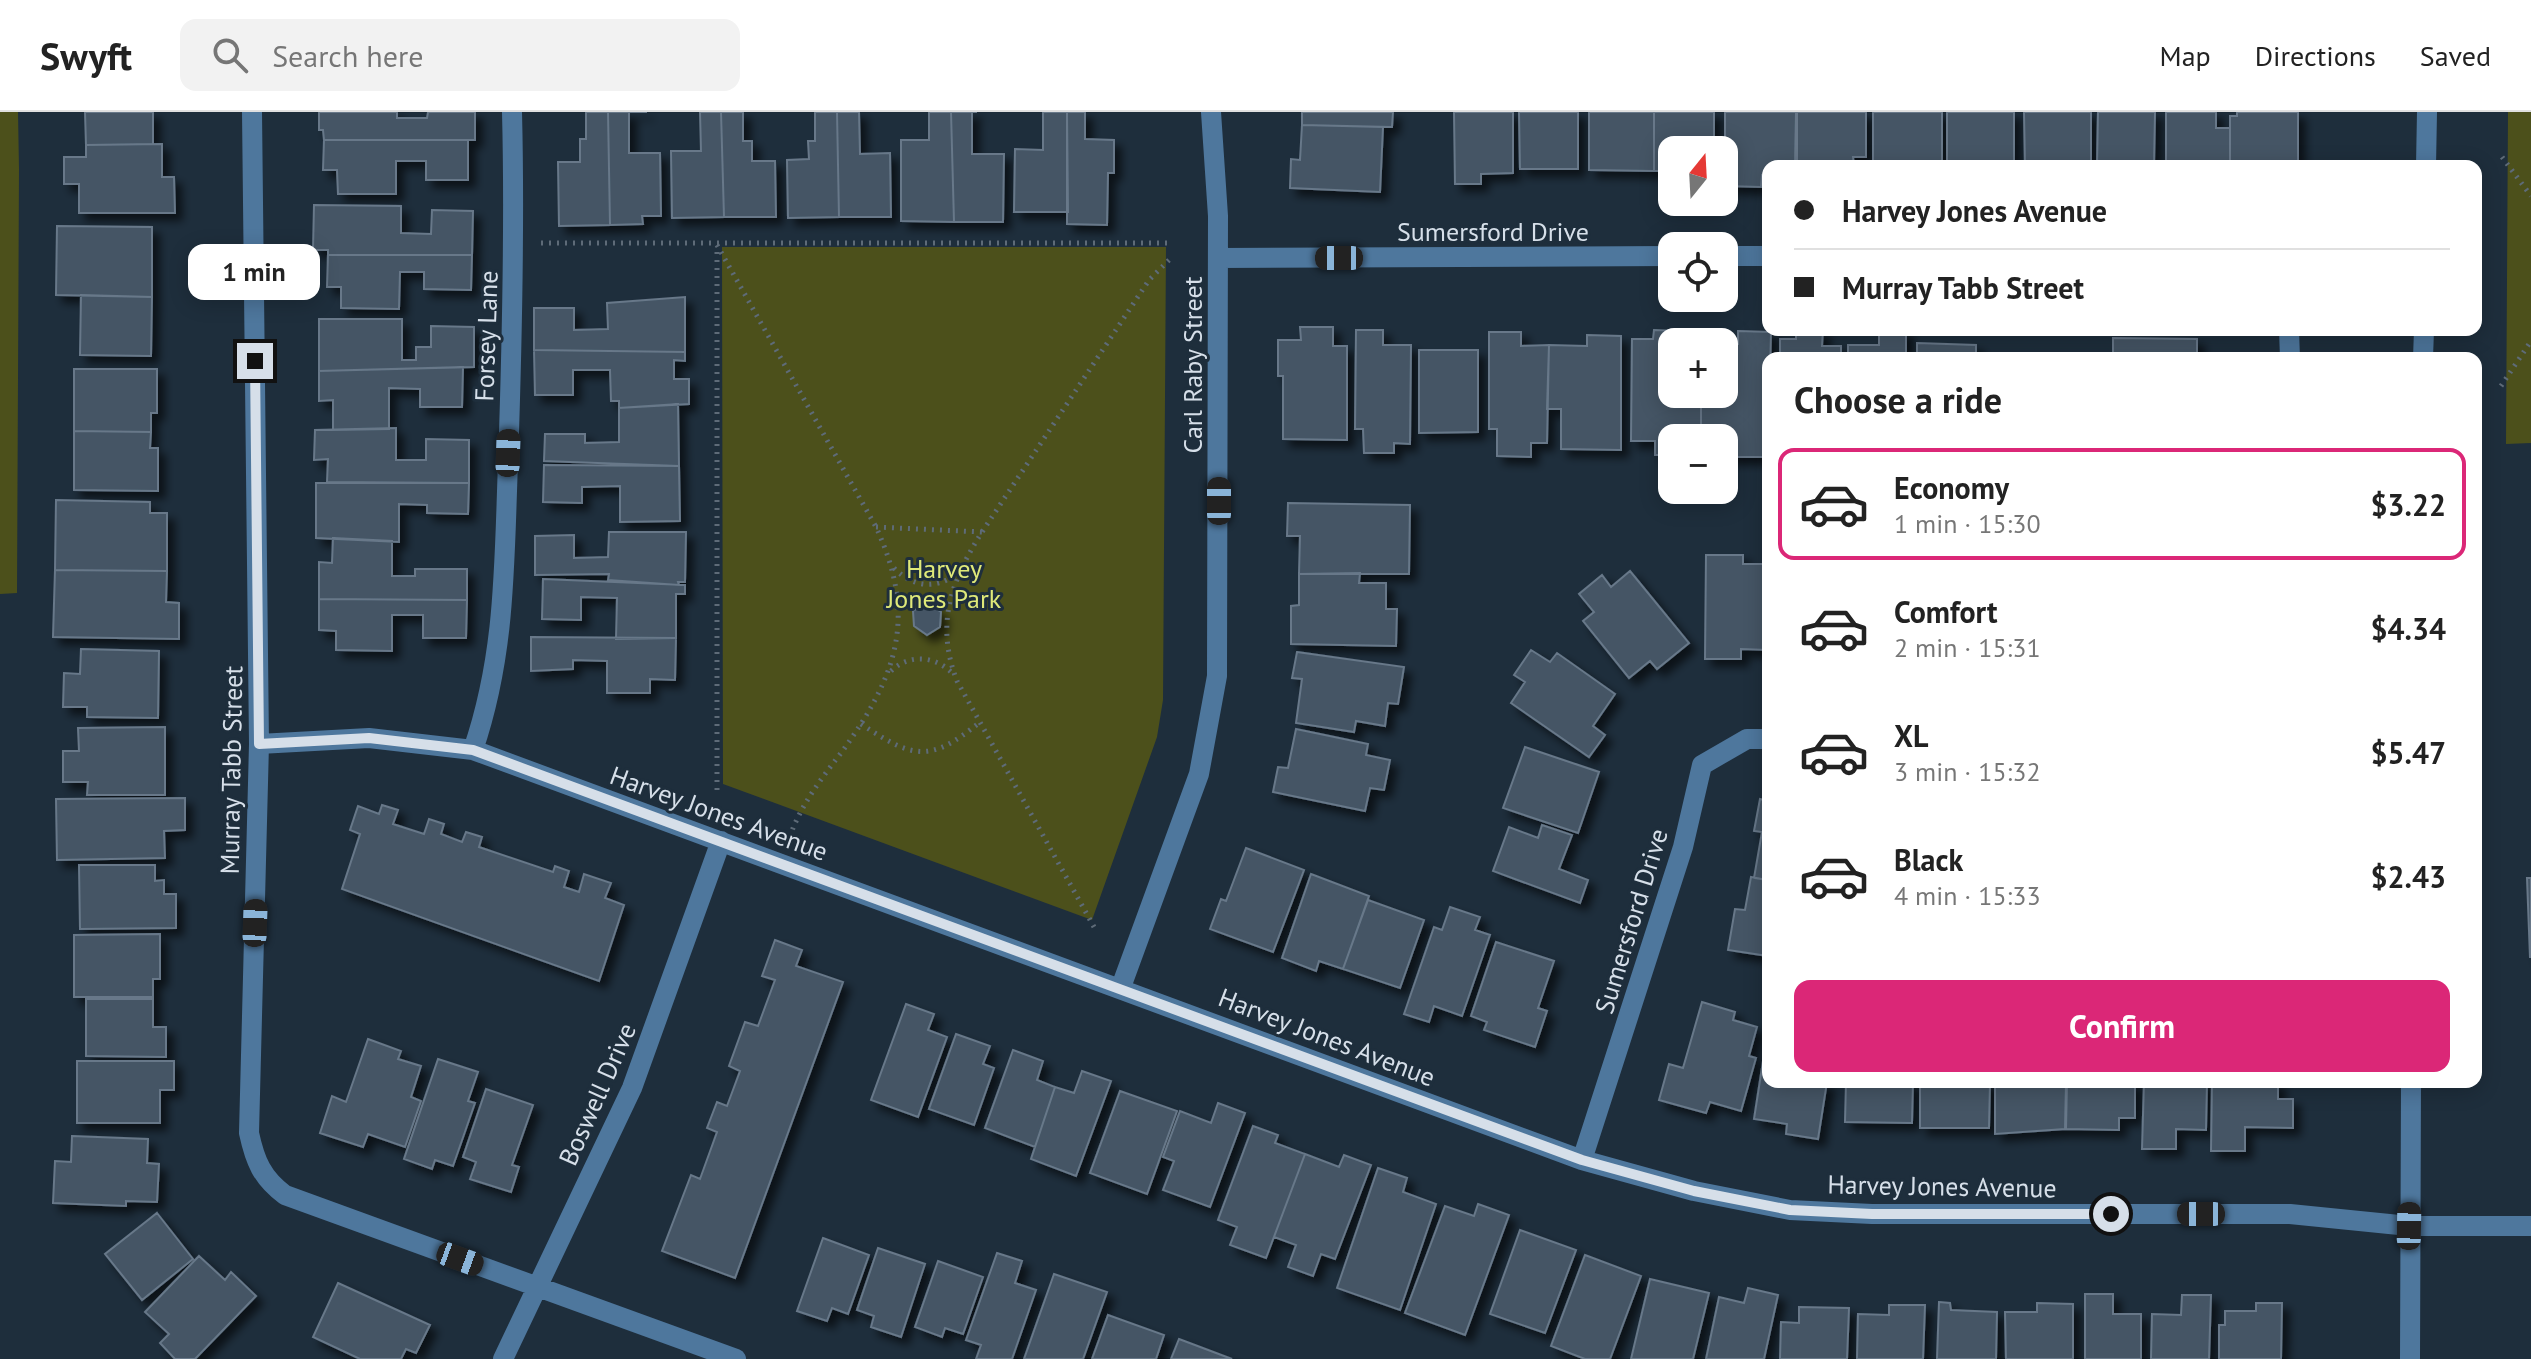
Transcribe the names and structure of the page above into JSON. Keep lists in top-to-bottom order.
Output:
{
  "streets": {
    "street": [
      "Sumersford Drive",
      "Forsey Lane",
      "Carl Raby Street",
      "Murray Tabb Street",
      "Harvey Jones Avenue",
      "Boswell Drive"
    ]
  },
  "crossings": [
    ["Sumersford Drive", "Carl Raby Street"],
    ["Sumersford Drive", "Harvey Jones Avenue"],
    ["Forsey Lane", "Harvey Jones Avenue"],
    ["Carl Raby Street", "Harvey Jones Avenue"],
    ["Murray Tabb Street", "Harvey Jones Avenue"],
    ["Murray Tabb Street", "Boswell Drive"],
    ["Harvey Jones Avenue", "Boswell Drive"]
  ],
  "parks": ["Harvey Jones Park"],
  "north": "top",
  "page": {
    "header": "Swyft",
    "search": "Search here",
    "nav": ["Map", "Directions", "Saved"],
    "map_buttons": ["+", "−"],
    "banner": ["Harvey Jones Avenue", "Murray Tabb Street"],
    "bubble": "1 min",
    "heading": "Choose a ride",
    "list": [
      {
        "name": "Economy",
        "note": "1 min · 15:30",
        "value": "$3.22"
      },
      {
        "name": "Comfort",
        "note": "2 min · 15:31",
        "value": "$4.34"
      },
      {
        "name": "XL",
        "note": "3 min · 15:32",
        "value": "$5.47"
      },
      {
        "name": "Black",
        "note": "4 min · 15:33",
        "value": "$2.43"
      }
    ],
    "buttons": "Confirm"
  }
}
